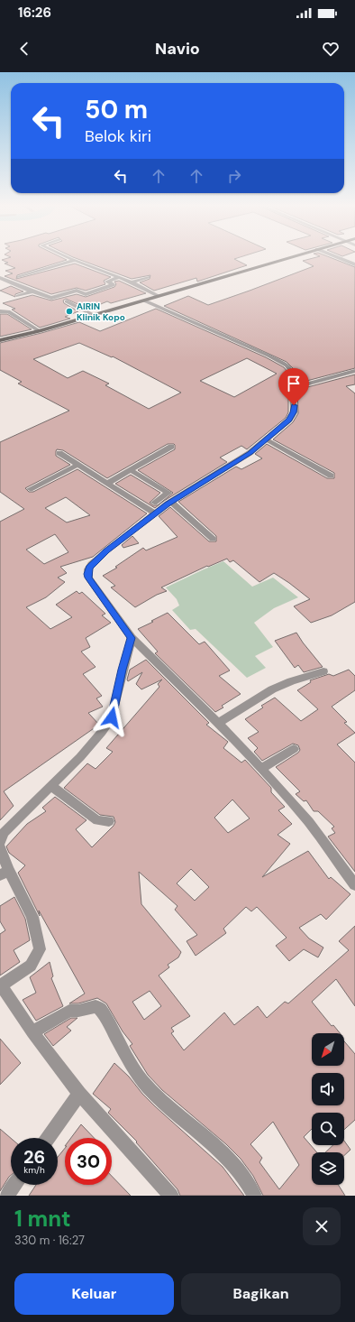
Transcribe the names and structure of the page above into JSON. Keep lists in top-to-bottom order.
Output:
{
  "places": ["AIRIN Klinik Kopo"],
  "north": "bottom left",
  "page": {
    "status": "16:26",
    "header": "Navio",
    "turn": ["50 m", "Belok kiri"],
    "speed": "26 km/h",
    "limit": "30",
    "heading": ["1 mnt", "330 m · 16:27"],
    "buttons": ["Keluar", "Bagikan"]
  }
}
